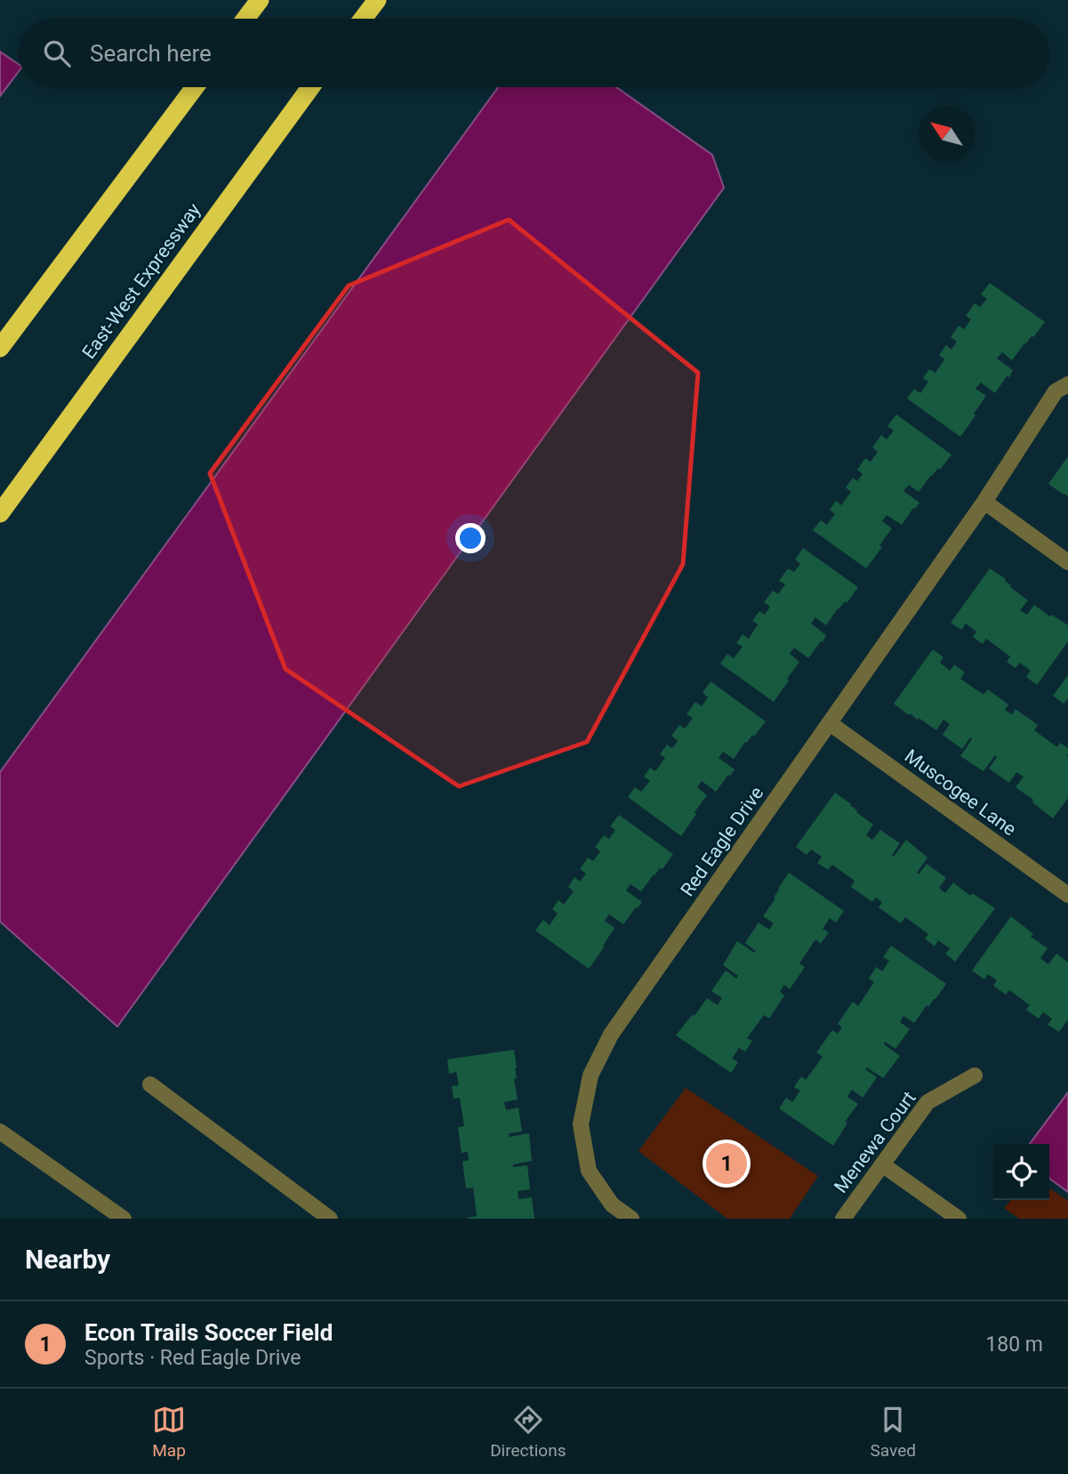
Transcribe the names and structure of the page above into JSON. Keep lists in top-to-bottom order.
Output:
{
  "streets": {
    "highway": ["East-West Expressway"],
    "street": ["Muscogee Lane", "Red Eagle Drive", "Menewa Court"]
  },
  "crossings": [
    ["Muscogee Lane", "Red Eagle Drive"]
  ],
  "north": "top left",
  "page": {
    "search": "Search here",
    "pins": "1",
    "heading": "Nearby",
    "list": [
      {
        "mark": "1",
        "name": "Econ Trails Soccer Field",
        "note": "Sports · Red Eagle Drive",
        "value": "180 m"
      }
    ],
    "nav": ["Map", "Directions", "Saved"]
  }
}
